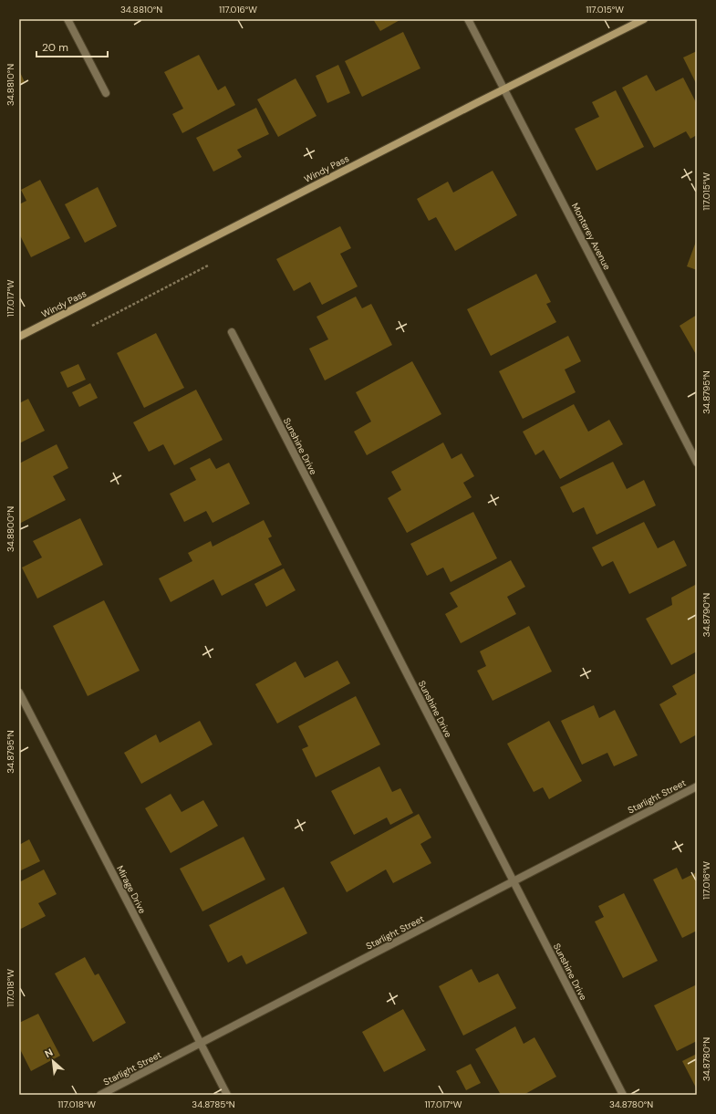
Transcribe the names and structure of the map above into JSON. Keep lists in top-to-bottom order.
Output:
{
  "streets": {
    "street": [
      "Windy Pass",
      "Monterey Avenue",
      "Sunshine Drive",
      "Starlight Street",
      "Mirage Drive"
    ]
  },
  "crossings": [
    ["Windy Pass", "Monterey Avenue"],
    ["Sunshine Drive", "Starlight Street"],
    ["Starlight Street", "Mirage Drive"]
  ],
  "scale_bar": "20 m",
  "north": "top left",
  "coordinates": [
    "34.8810°N",
    "117.016°W",
    "117.015°W",
    "117.017°W",
    "34.8795°N",
    "34.8800°N",
    "34.8790°N",
    "117.018°W",
    "34.8780°N",
    "34.8785°N"
  ]
}
